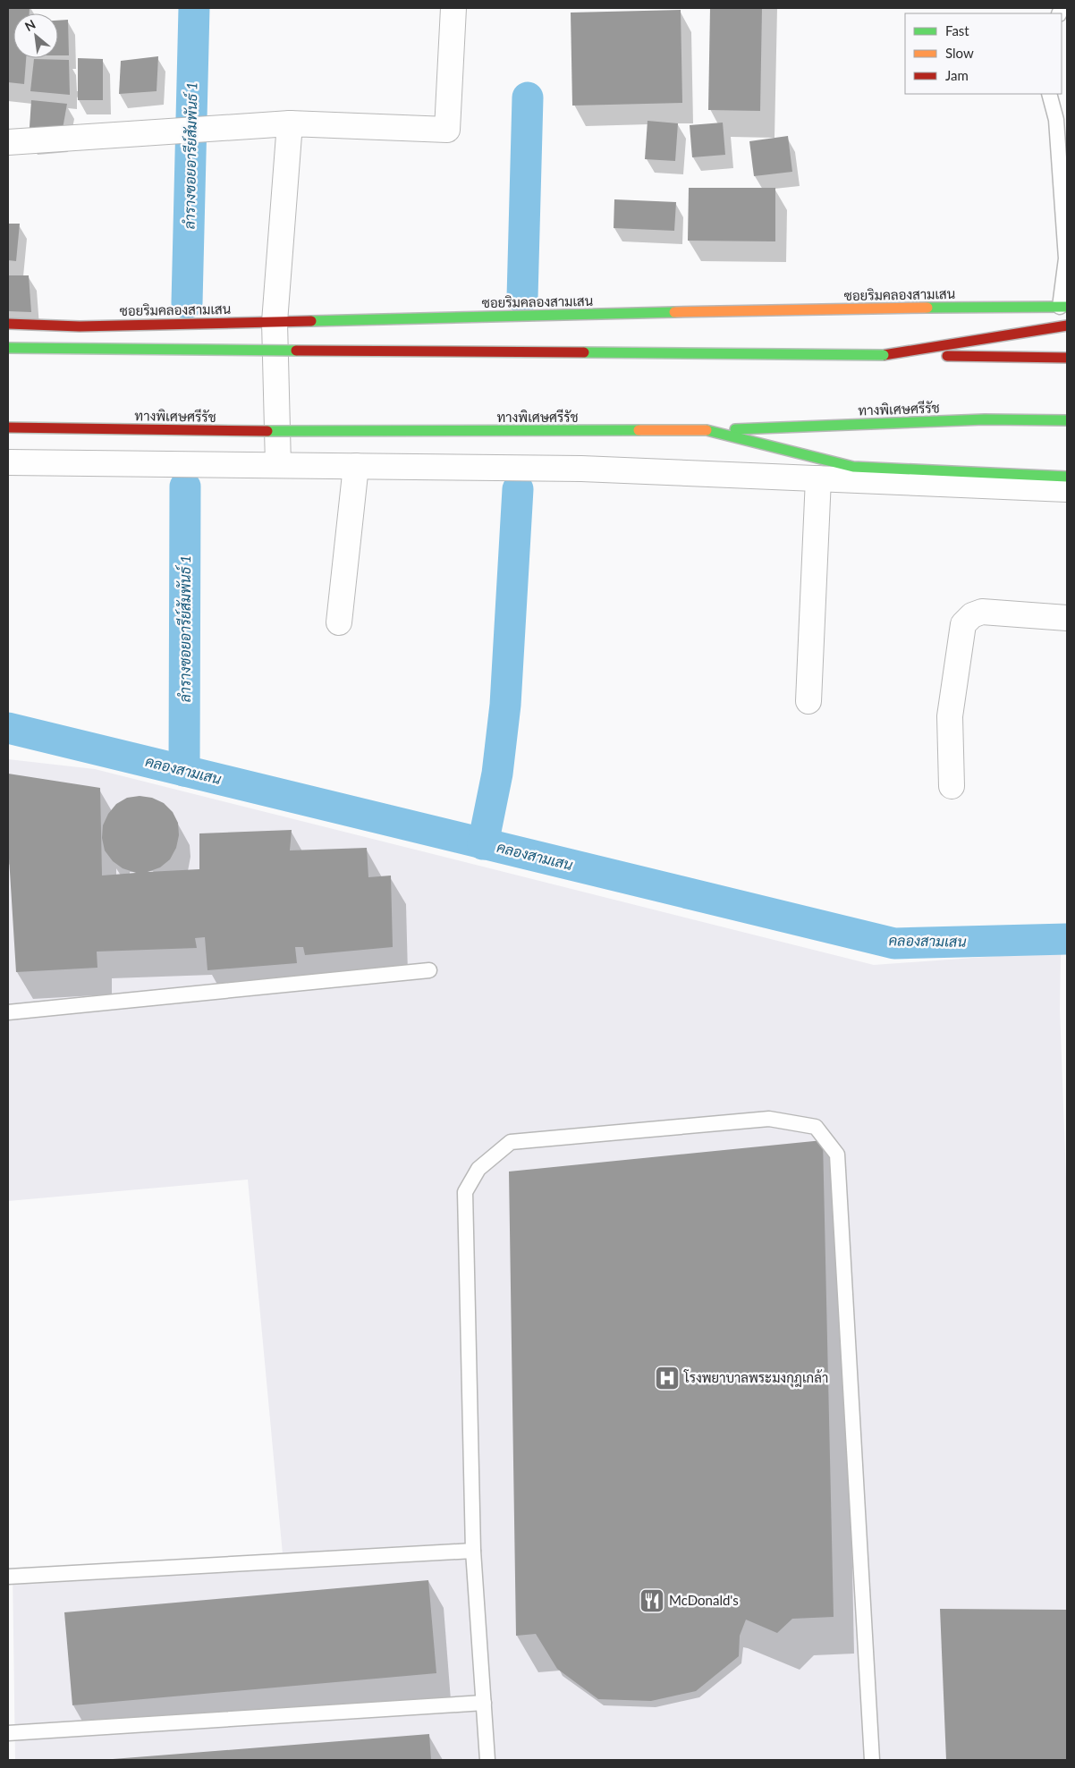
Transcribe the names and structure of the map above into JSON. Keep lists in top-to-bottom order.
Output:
{
  "streets": {
    "main road": ["ซอยริมคลองสามเสน", "ทางพิเศษศรีรัช"]
  },
  "water": ["ลำรางซอยอารีย์สัมพันธ์ 1", "คลองสามเสน"],
  "places": {
    "hospital": ["โรงพยาบาลพระมงกุฎเกล้า"],
    "restaurant": ["McDonald's"]
  },
  "legend": ["Fast", "Slow", "Jam"],
  "north": "top left"
}
